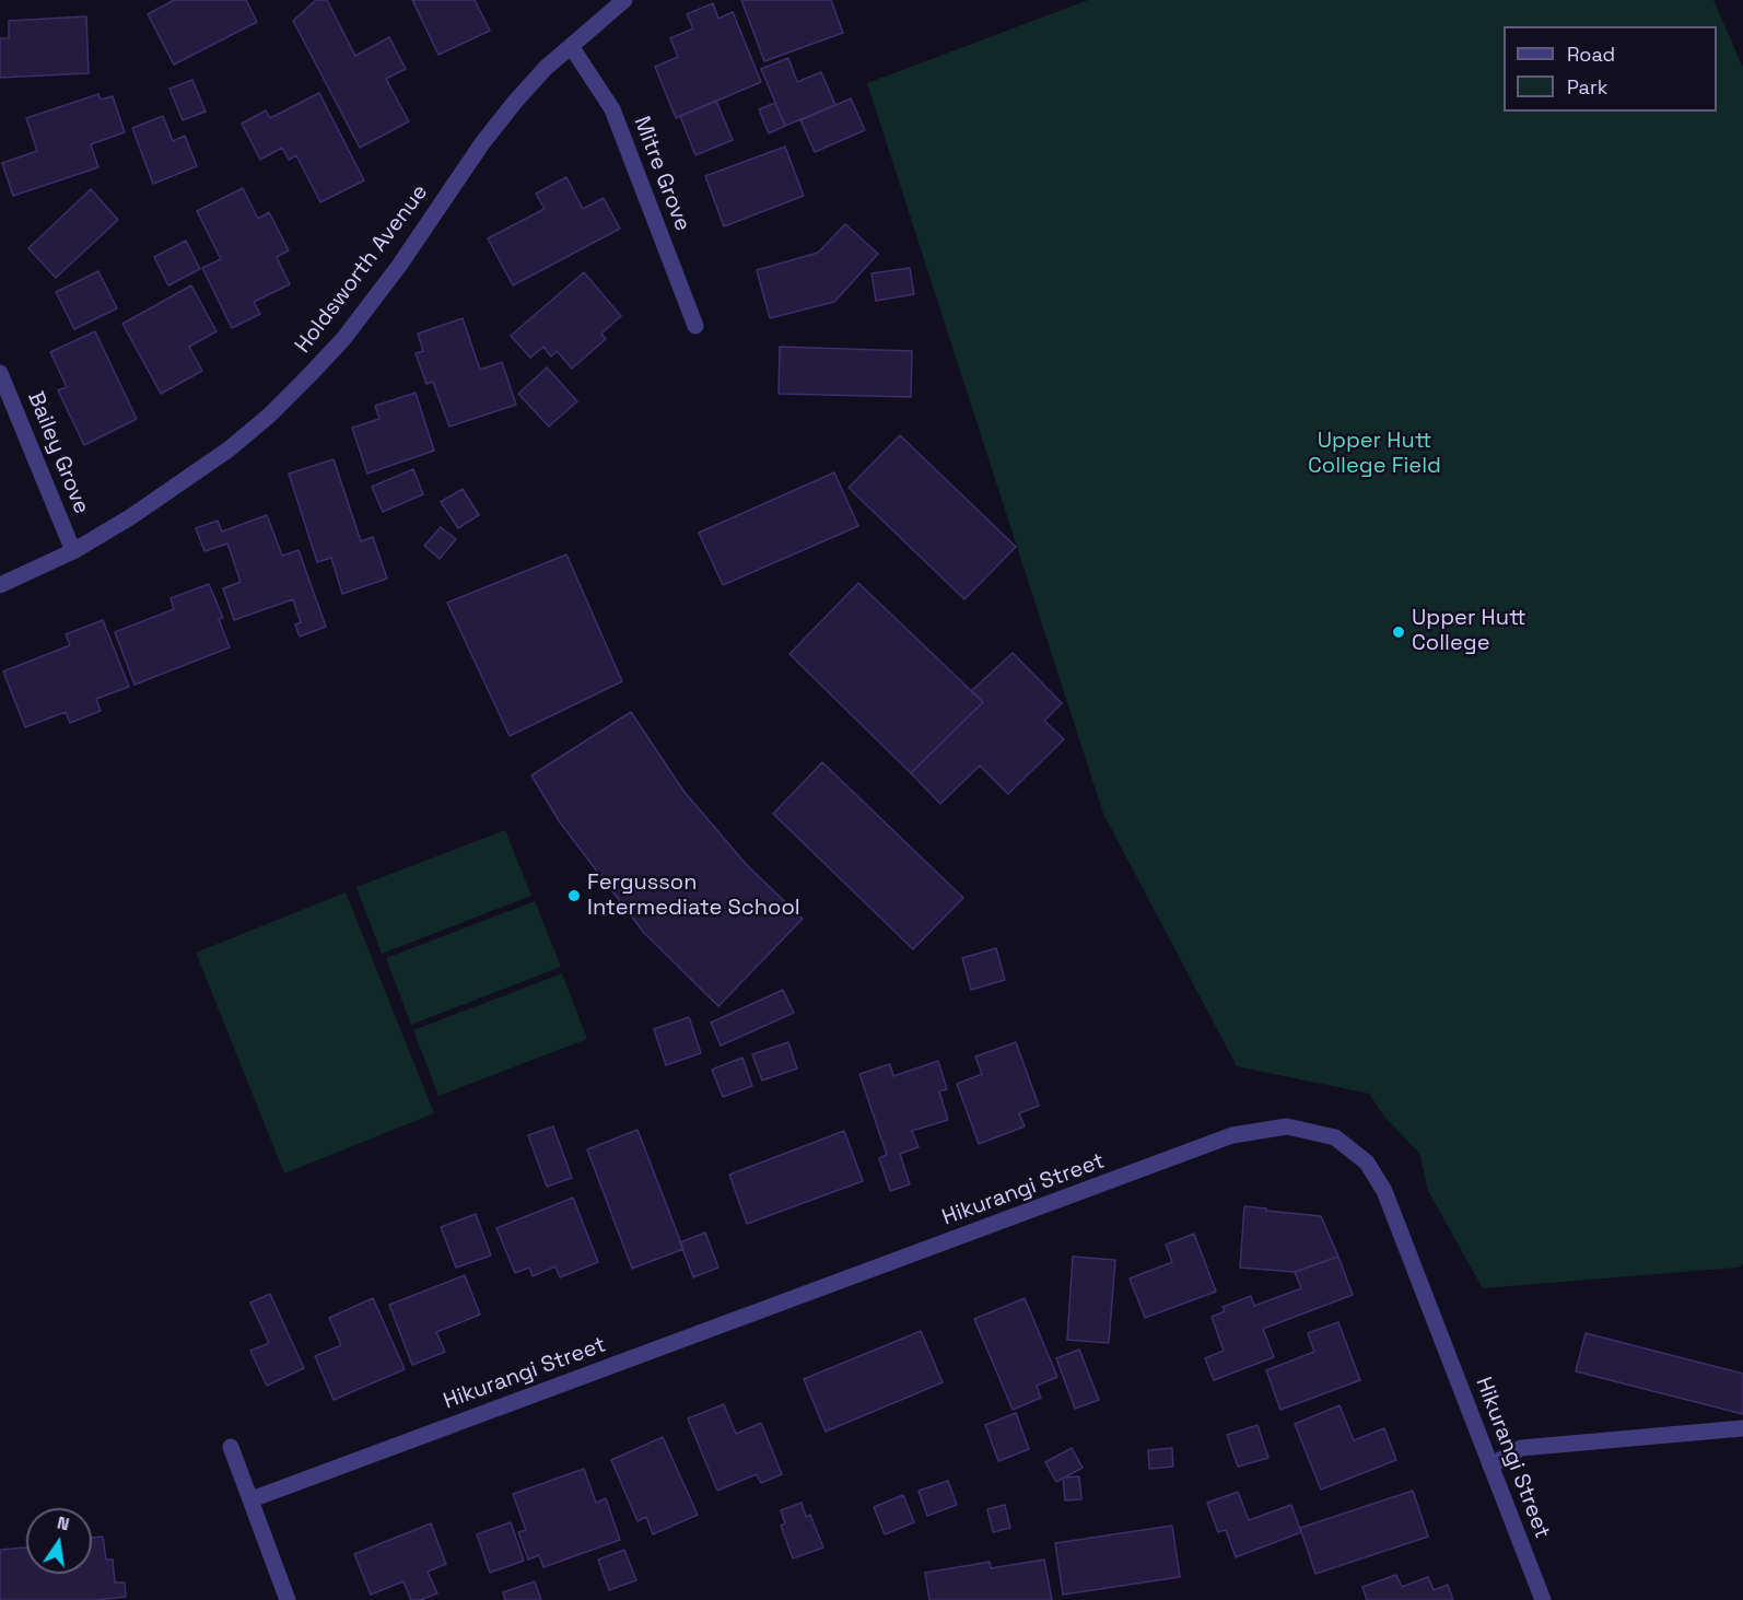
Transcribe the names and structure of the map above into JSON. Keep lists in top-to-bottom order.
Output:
{
  "streets": {
    "street": [
      "Mitre Grove",
      "Holdsworth Avenue",
      "Bailey Grove",
      "Hikurangi Street"
    ]
  },
  "crossings": [
    ["Mitre Grove", "Holdsworth Avenue"],
    ["Holdsworth Avenue", "Bailey Grove"]
  ],
  "parks": ["Upper Hutt College Field"],
  "places": ["Upper Hutt College", "Fergusson Intermediate School"],
  "legend": ["Road", "Park"],
  "north": "top"
}
